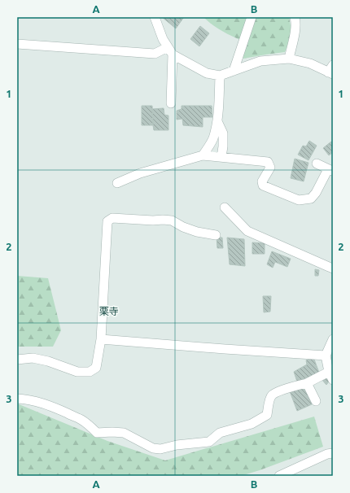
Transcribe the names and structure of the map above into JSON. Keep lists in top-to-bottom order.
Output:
{
  "districts": ["栗寺"],
  "grid": {
    "columns": ["A", "B"],
    "rows": ["1", "2", "3"]
  }
}
